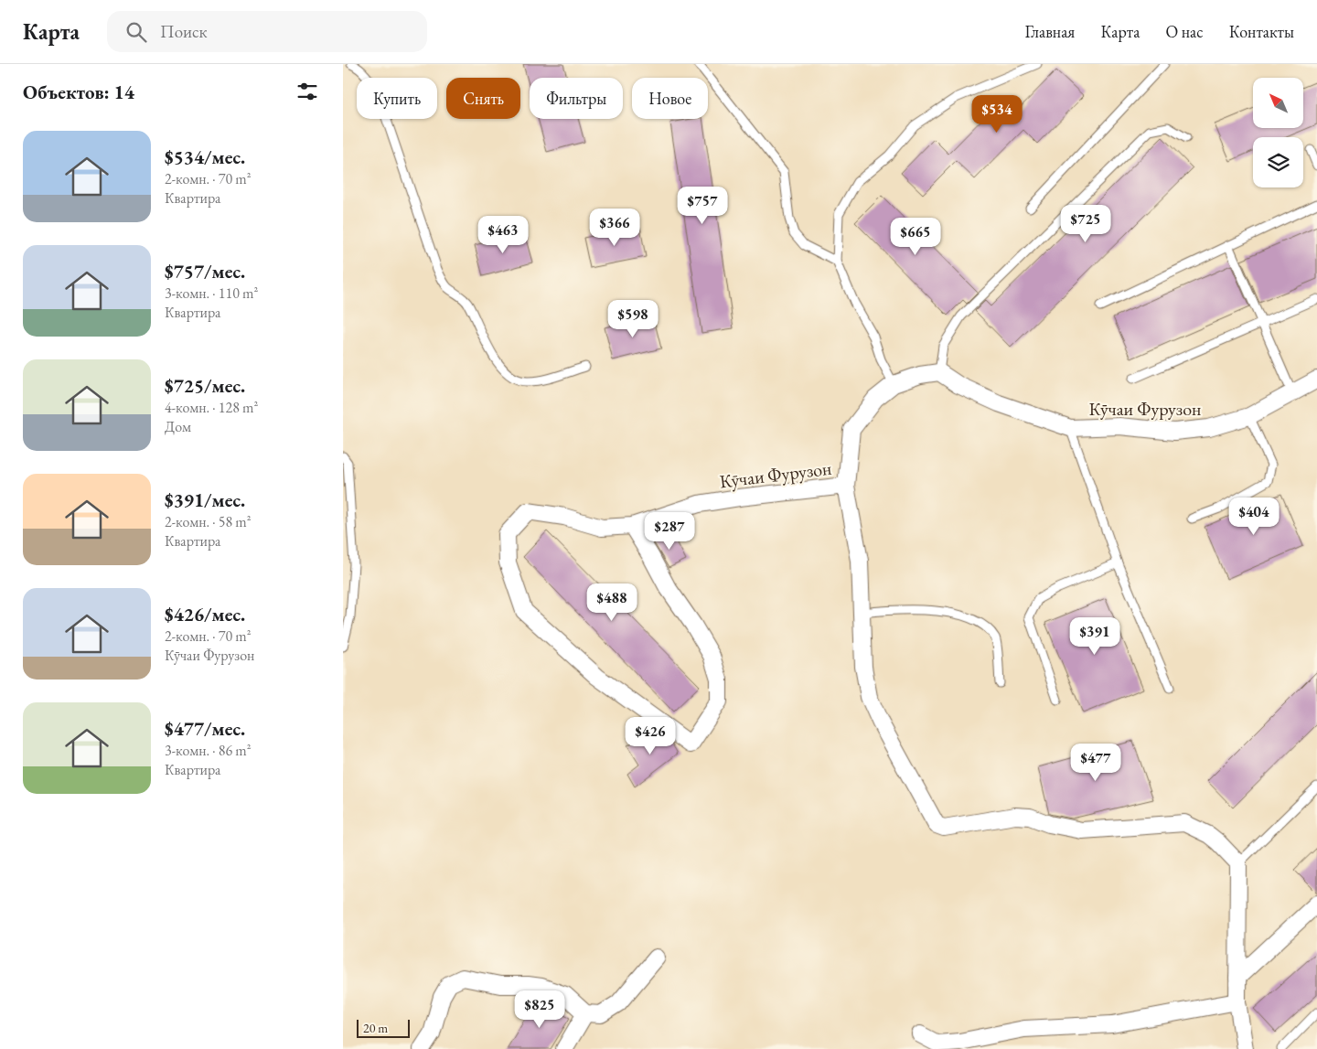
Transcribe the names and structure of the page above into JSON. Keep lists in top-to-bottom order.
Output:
{
  "streets": {
    "street": ["Кӯчаи Фурузон"]
  },
  "scale_bar": "20 m",
  "north": "top left",
  "page": {
    "header": "Карта",
    "search": "Поиск",
    "nav": [
      "Главная",
      "Карта",
      "О нас",
      "Контакты"
    ],
    "heading": "Объектов: 14",
    "chip": [
      "Купить",
      "Снять",
      "Фильтры",
      "Новое"
    ],
    "price": [
      "$534",
      "$757",
      "$725",
      "$366",
      "$463",
      "$665",
      "$598",
      "$404",
      "$287",
      "$488",
      "$391",
      "$426",
      "$477",
      "$825"
    ],
    "list": [
      {
        "name": "$534/мес.",
        "note": "2-комн. · 70 m² · Квартира"
      },
      {
        "name": "$757/мес.",
        "note": "3-комн. · 110 m² · Квартира"
      },
      {
        "name": "$725/мес.",
        "note": "4-комн. · 128 m² · Дом"
      },
      {
        "name": "$391/мес.",
        "note": "2-комн. · 58 m² · Квартира"
      },
      {
        "name": "$426/мес.",
        "note": "2-комн. · 70 m² · Кӯчаи Фурузон"
      },
      {
        "name": "$477/мес.",
        "note": "3-комн. · 86 m² · Квартира"
      }
    ],
    "scale": "20 m"
  }
}
